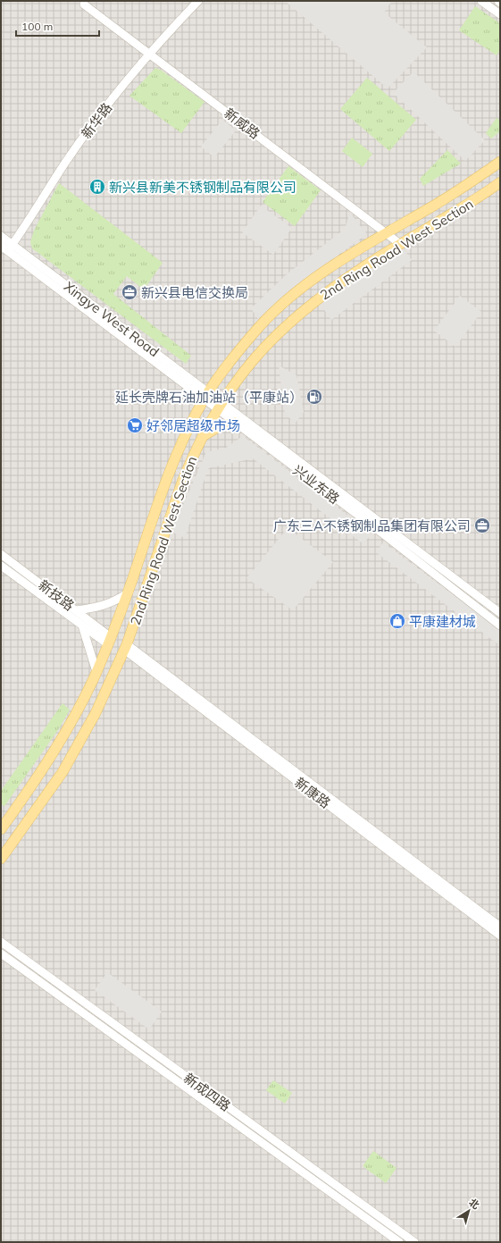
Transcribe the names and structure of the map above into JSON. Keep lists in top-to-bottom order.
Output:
{
  "streets": {
    "main road": ["2nd Ring Road West Section"],
    "street": [
      "新华路",
      "新威路",
      "Xingye West Road",
      "兴业东路",
      "新技路",
      "新康路",
      "新成四路"
    ]
  },
  "crossings": [
    ["新华路", "新威路"],
    ["新华路", "Xingye West Road"],
    ["新威路", "2nd Ring Road West Section"],
    ["2nd Ring Road West Section", "Xingye West Road"],
    ["2nd Ring Road West Section", "兴业东路"],
    ["2nd Ring Road West Section", "新技路"],
    ["2nd Ring Road West Section", "新康路"],
    ["Xingye West Road", "兴业东路"]
  ],
  "places": {
    "building": ["新兴县新美不锈钢制品有限公司"],
    "office": ["新兴县电信交换局", "广东三A不锈钢制品集团有限公司"],
    "fuel station": ["延长壳牌石油加油站（平康站）"],
    "supermarket": ["好邻居超级市场"],
    "shop": ["平康建材城"]
  },
  "scale_bar": "100 m",
  "north": "top right"
}
